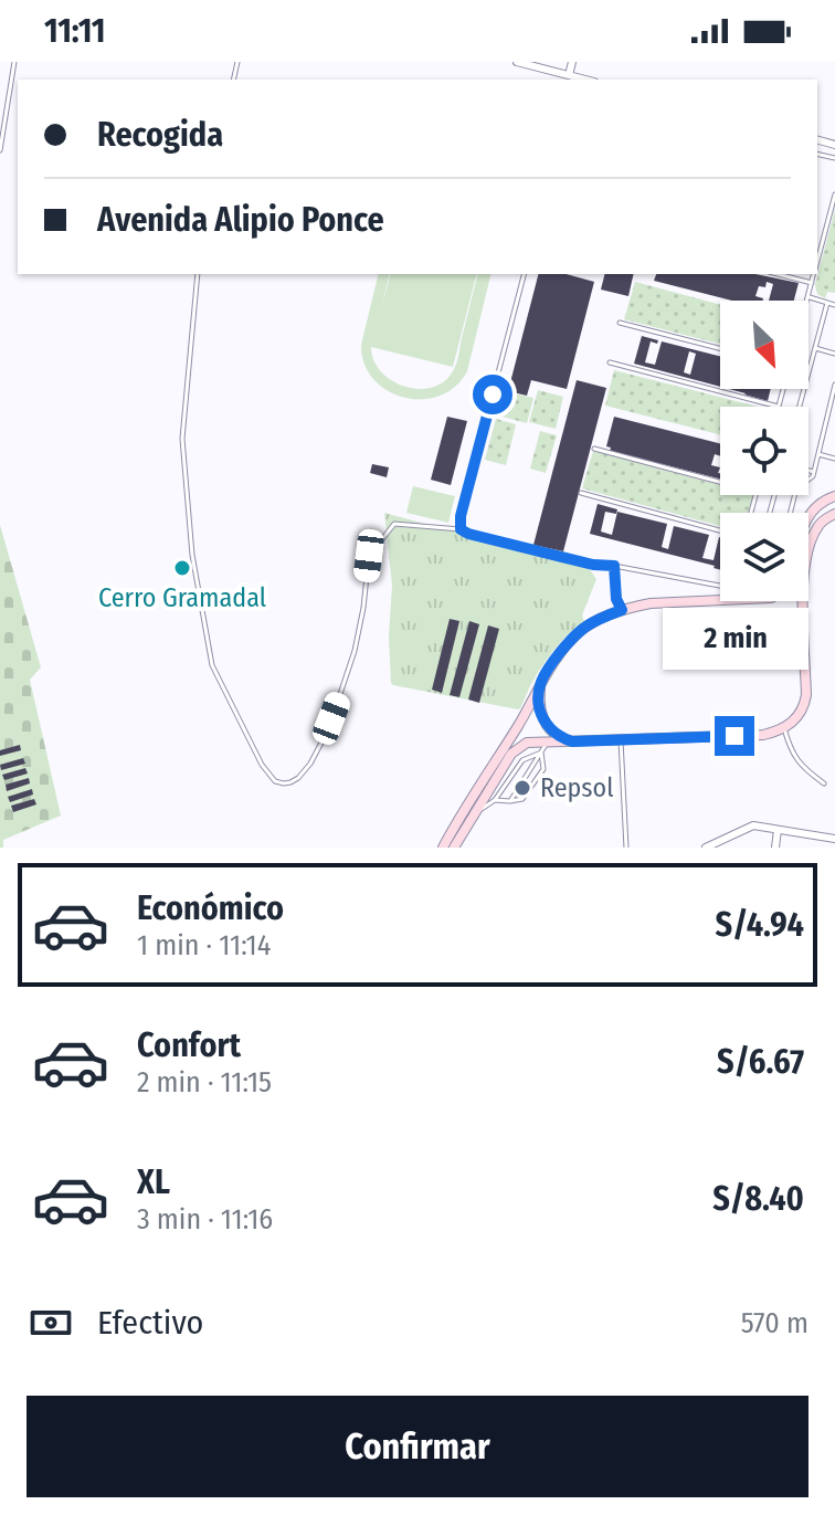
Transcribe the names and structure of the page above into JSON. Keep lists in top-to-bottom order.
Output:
{
  "places": ["Cerro Gramadal", "Repsol"],
  "north": "bottom right",
  "page": {
    "status": "11:11",
    "banner": ["Recogida", "Avenida Alipio Ponce"],
    "bubble": "2 min",
    "list": [
      {
        "name": "Económico",
        "note": "1 min · 11:14",
        "value": "S/4.94"
      },
      {
        "name": "Confort",
        "note": "2 min · 11:15",
        "value": "S/6.67"
      },
      {
        "name": "XL",
        "note": "3 min · 11:16",
        "value": "S/8.40"
      }
    ],
    "pay": ["Efectivo", "570 m"],
    "buttons": "Confirmar"
  }
}
